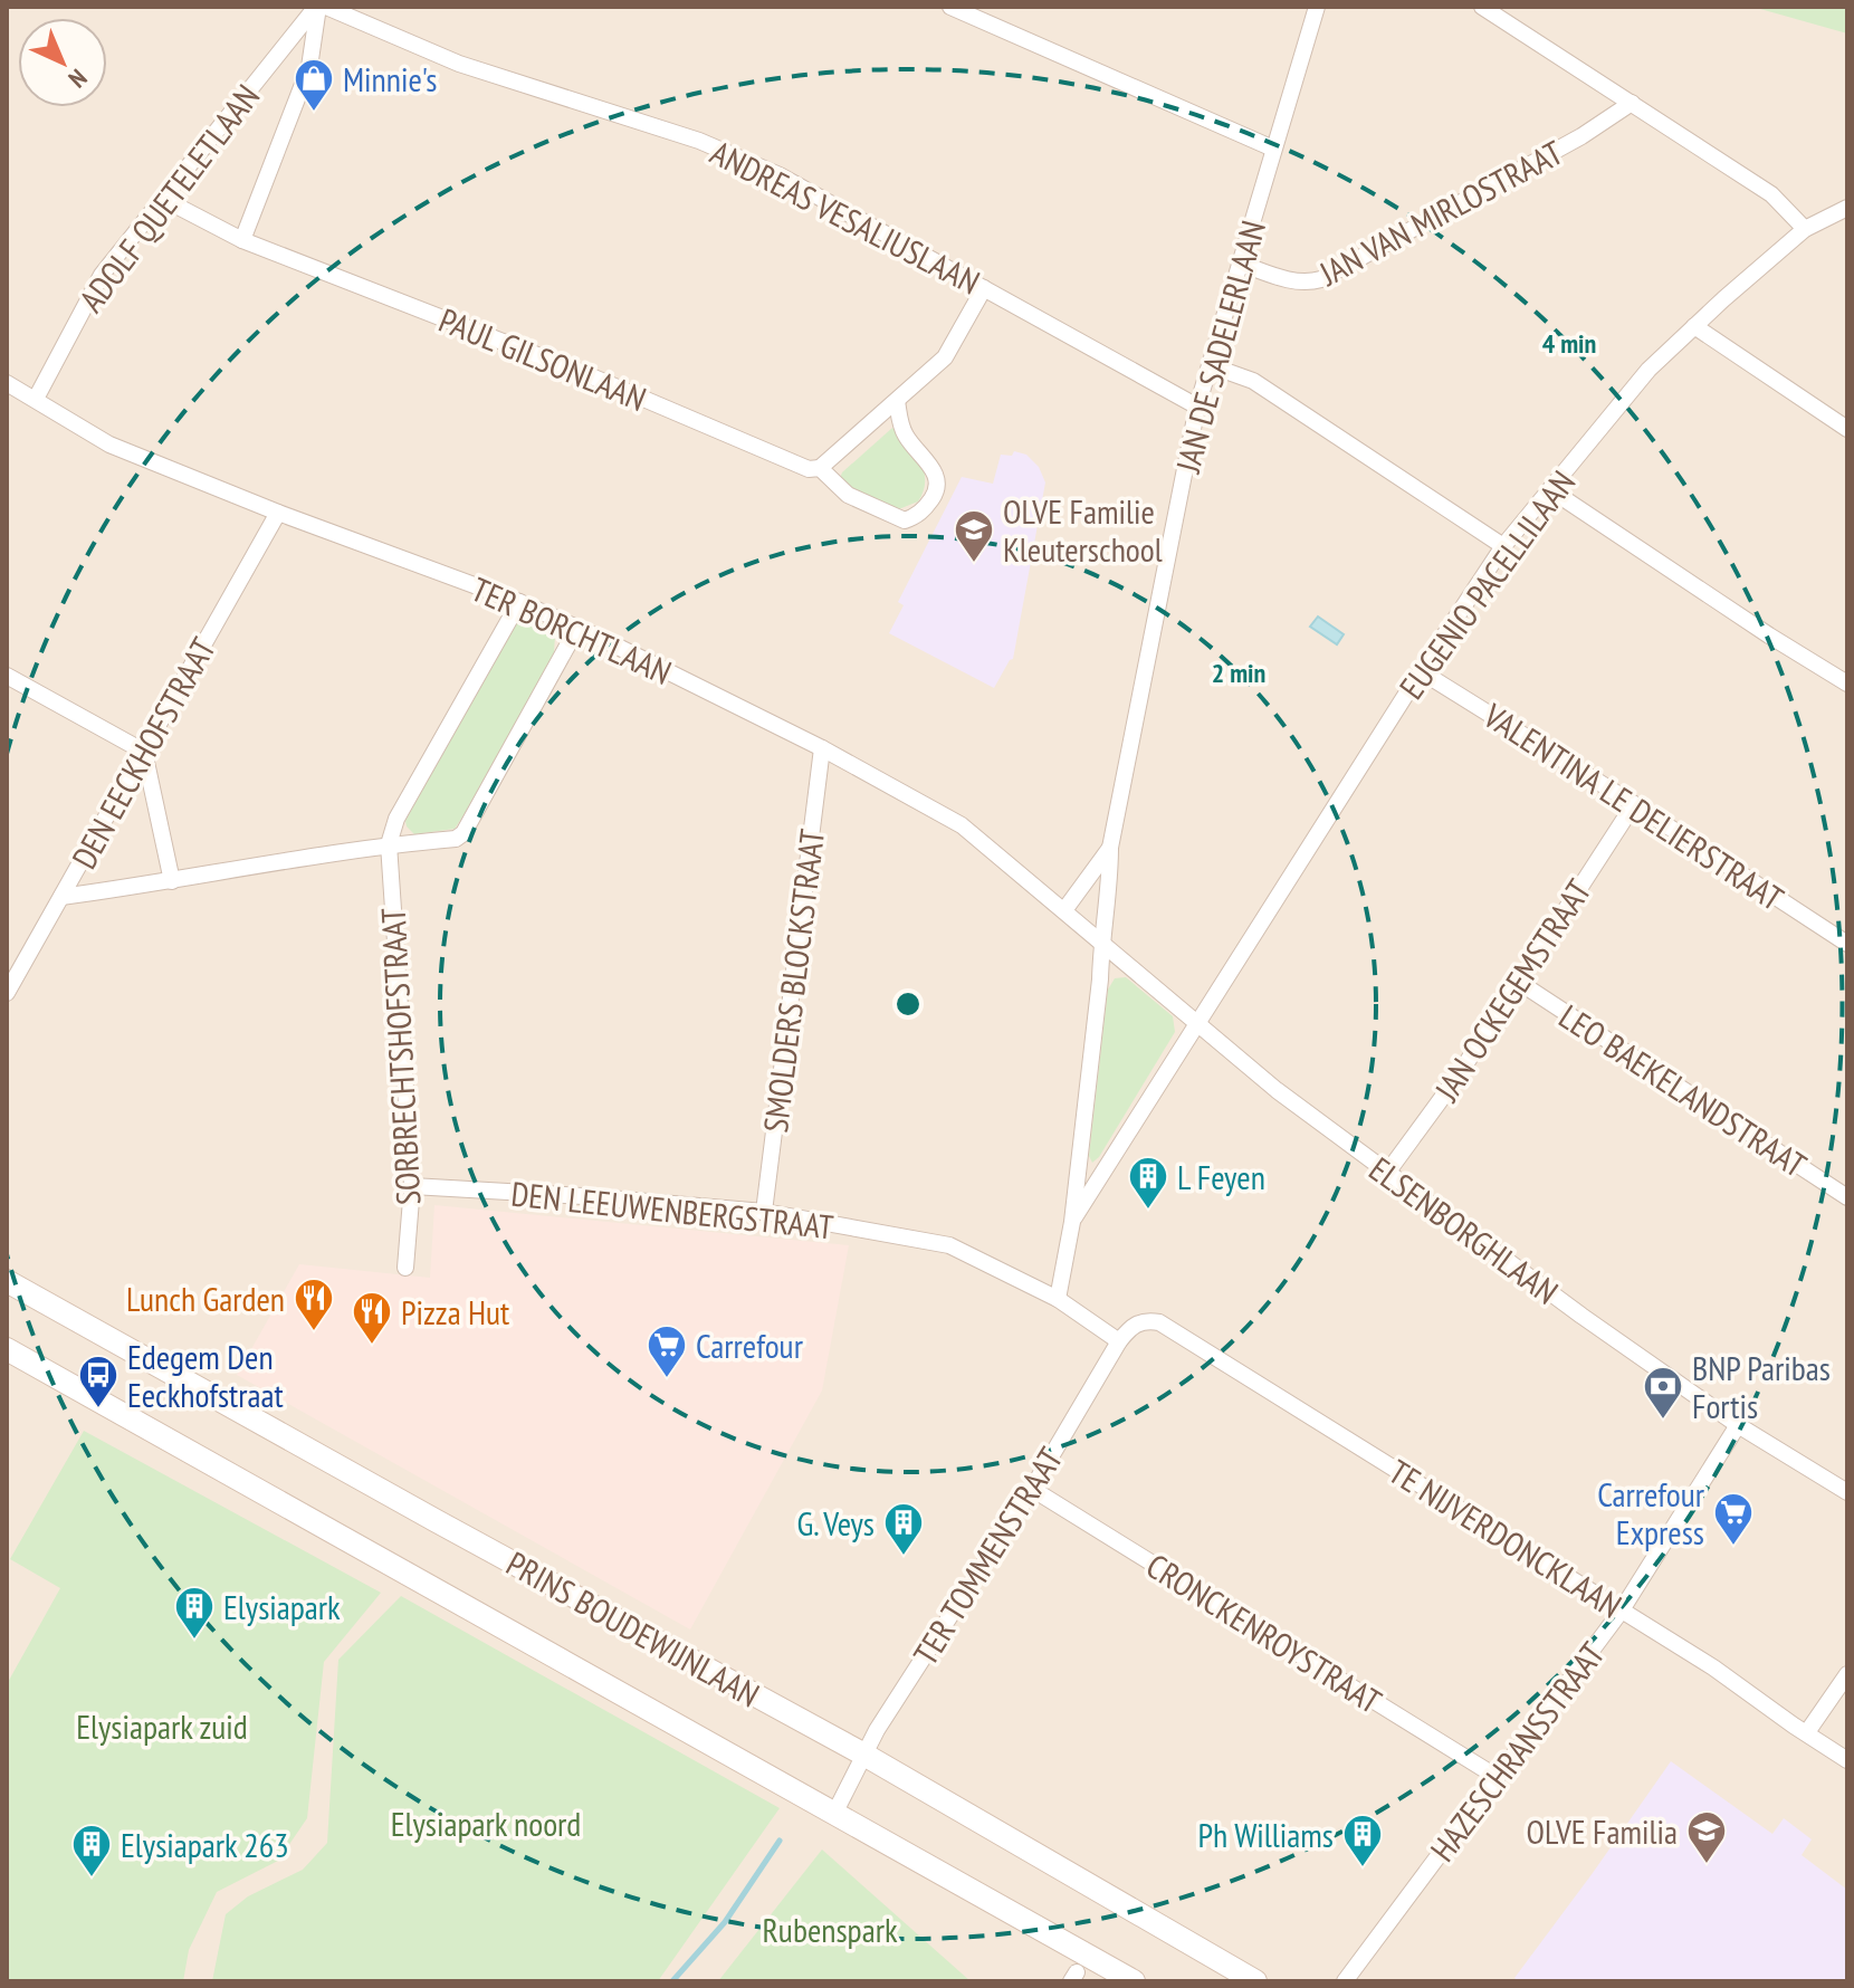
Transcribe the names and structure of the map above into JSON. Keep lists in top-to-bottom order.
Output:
{
  "streets": {
    "main road": ["PRINS BOUDEWIJNLAAN"],
    "street": [
      "ADOLF QUETELETLAAN",
      "JAN VAN MIRLOSTRAAT",
      "ANDREAS VESALIUSLAAN",
      "JAN DE SADELERLAAN",
      "PAUL GILSONLAAN",
      "EUGENIO PACELLILAAN",
      "TER BORCHTLAAN",
      "DEN EECKHOFSTRAAT",
      "VALENTINA LE DELIERSTRAAT",
      "SMOLDERS BLOCKSTRAAT",
      "JAN OCKEGEMSTRAAT",
      "SORBRECHTSHOFSTRAAT",
      "LEO BAEKELANDSTRAAT",
      "DEN LEEUWENBERGSTRAAT",
      "ELSENBORGHLAAN",
      "TE NIJVERDONCKLAAN",
      "TER TOMMENSTRAAT",
      "CRONCKENROYSTRAAT",
      "HAZESCHRANSSTRAAT"
    ]
  },
  "crossings": [
    ["ADOLF QUETELETLAAN", "PAUL GILSONLAAN"],
    ["ADOLF QUETELETLAAN", "TER BORCHTLAAN"],
    ["JAN VAN MIRLOSTRAAT", "JAN DE SADELERLAAN"],
    ["ANDREAS VESALIUSLAAN", "JAN DE SADELERLAAN"],
    ["JAN DE SADELERLAAN", "EUGENIO PACELLILAAN"],
    ["JAN DE SADELERLAAN", "TER BORCHTLAAN"],
    ["JAN DE SADELERLAAN", "DEN LEEUWENBERGSTRAAT"],
    ["JAN DE SADELERLAAN", "ELSENBORGHLAAN"],
    ["EUGENIO PACELLILAAN", "VALENTINA LE DELIERSTRAAT"],
    ["EUGENIO PACELLILAAN", "ELSENBORGHLAAN"],
    ["TER BORCHTLAAN", "DEN EECKHOFSTRAAT"],
    ["TER BORCHTLAAN", "SMOLDERS BLOCKSTRAAT"],
    ["TER BORCHTLAAN", "ELSENBORGHLAAN"],
    ["VALENTINA LE DELIERSTRAAT", "JAN OCKEGEMSTRAAT"],
    ["SMOLDERS BLOCKSTRAAT", "DEN LEEUWENBERGSTRAAT"],
    ["JAN OCKEGEMSTRAAT", "LEO BAEKELANDSTRAAT"],
    ["JAN OCKEGEMSTRAAT", "ELSENBORGHLAAN"],
    ["SORBRECHTSHOFSTRAAT", "DEN LEEUWENBERGSTRAAT"],
    ["DEN LEEUWENBERGSTRAAT", "TE NIJVERDONCKLAAN"],
    ["DEN LEEUWENBERGSTRAAT", "TER TOMMENSTRAAT"],
    ["ELSENBORGHLAAN", "HAZESCHRANSSTRAAT"],
    ["TE NIJVERDONCKLAAN", "TER TOMMENSTRAAT"],
    ["TE NIJVERDONCKLAAN", "HAZESCHRANSSTRAAT"],
    ["TER TOMMENSTRAAT", "PRINS BOUDEWIJNLAAN"],
    ["TER TOMMENSTRAAT", "CRONCKENROYSTRAAT"],
    ["CRONCKENROYSTRAAT", "HAZESCHRANSSTRAAT"]
  ],
  "parks": ["Elysiapark zuid", "Elysiapark noord", "Rubenspark"],
  "places": {
    "shop": ["Minnie's"],
    "school or university": ["OLVE Familie Kleuterschool", "OLVE Familia"],
    "building": [
      "L Feyen",
      "G. Veys",
      "Elysiapark",
      "Ph Williams",
      "Elysiapark 263"
    ],
    "restaurant": ["Lunch Garden", "Pizza Hut"],
    "supermarket": ["Carrefour", "Carrefour Express"],
    "bus stop": ["Edegem Den Eeckhofstraat"],
    "bank": ["BNP Paribas Fortis"]
  },
  "north": "bottom right",
  "rings": ["4 min", "2 min"]
}
